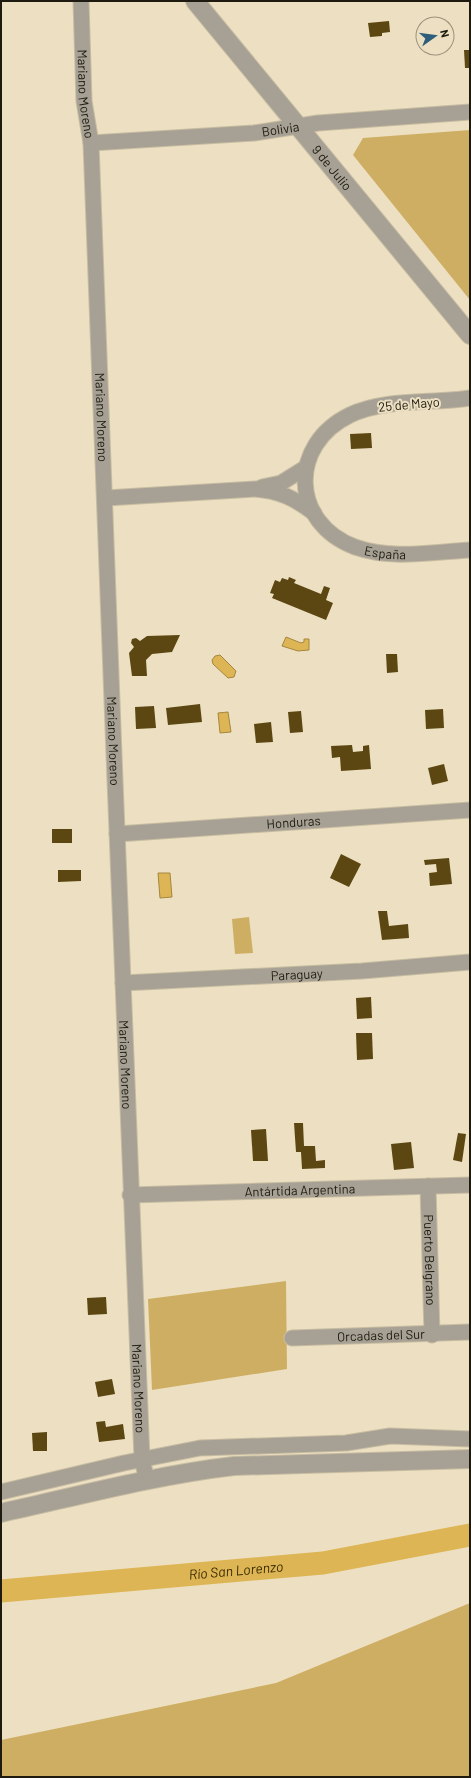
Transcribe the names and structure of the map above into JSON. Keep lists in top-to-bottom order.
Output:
{
  "streets": {
    "street": [
      "Mariano Moreno",
      "Bolivia",
      "9 de Julio",
      "25 de Mayo",
      "España",
      "Honduras",
      "Paraguay",
      "Antártida Argentina",
      "Puerto Belgrano",
      "Orcadas del Sur"
    ]
  },
  "crossings": [
    ["Mariano Moreno", "Bolivia"],
    ["Mariano Moreno", "España"],
    ["Mariano Moreno", "Honduras"],
    ["Mariano Moreno", "Paraguay"],
    ["Mariano Moreno", "Antártida Argentina"],
    ["Bolivia", "9 de Julio"],
    ["25 de Mayo", "España"],
    ["Antártida Argentina", "Puerto Belgrano"],
    ["Puerto Belgrano", "Orcadas del Sur"]
  ],
  "water": ["Río San Lorenzo"],
  "north": "right"
}
